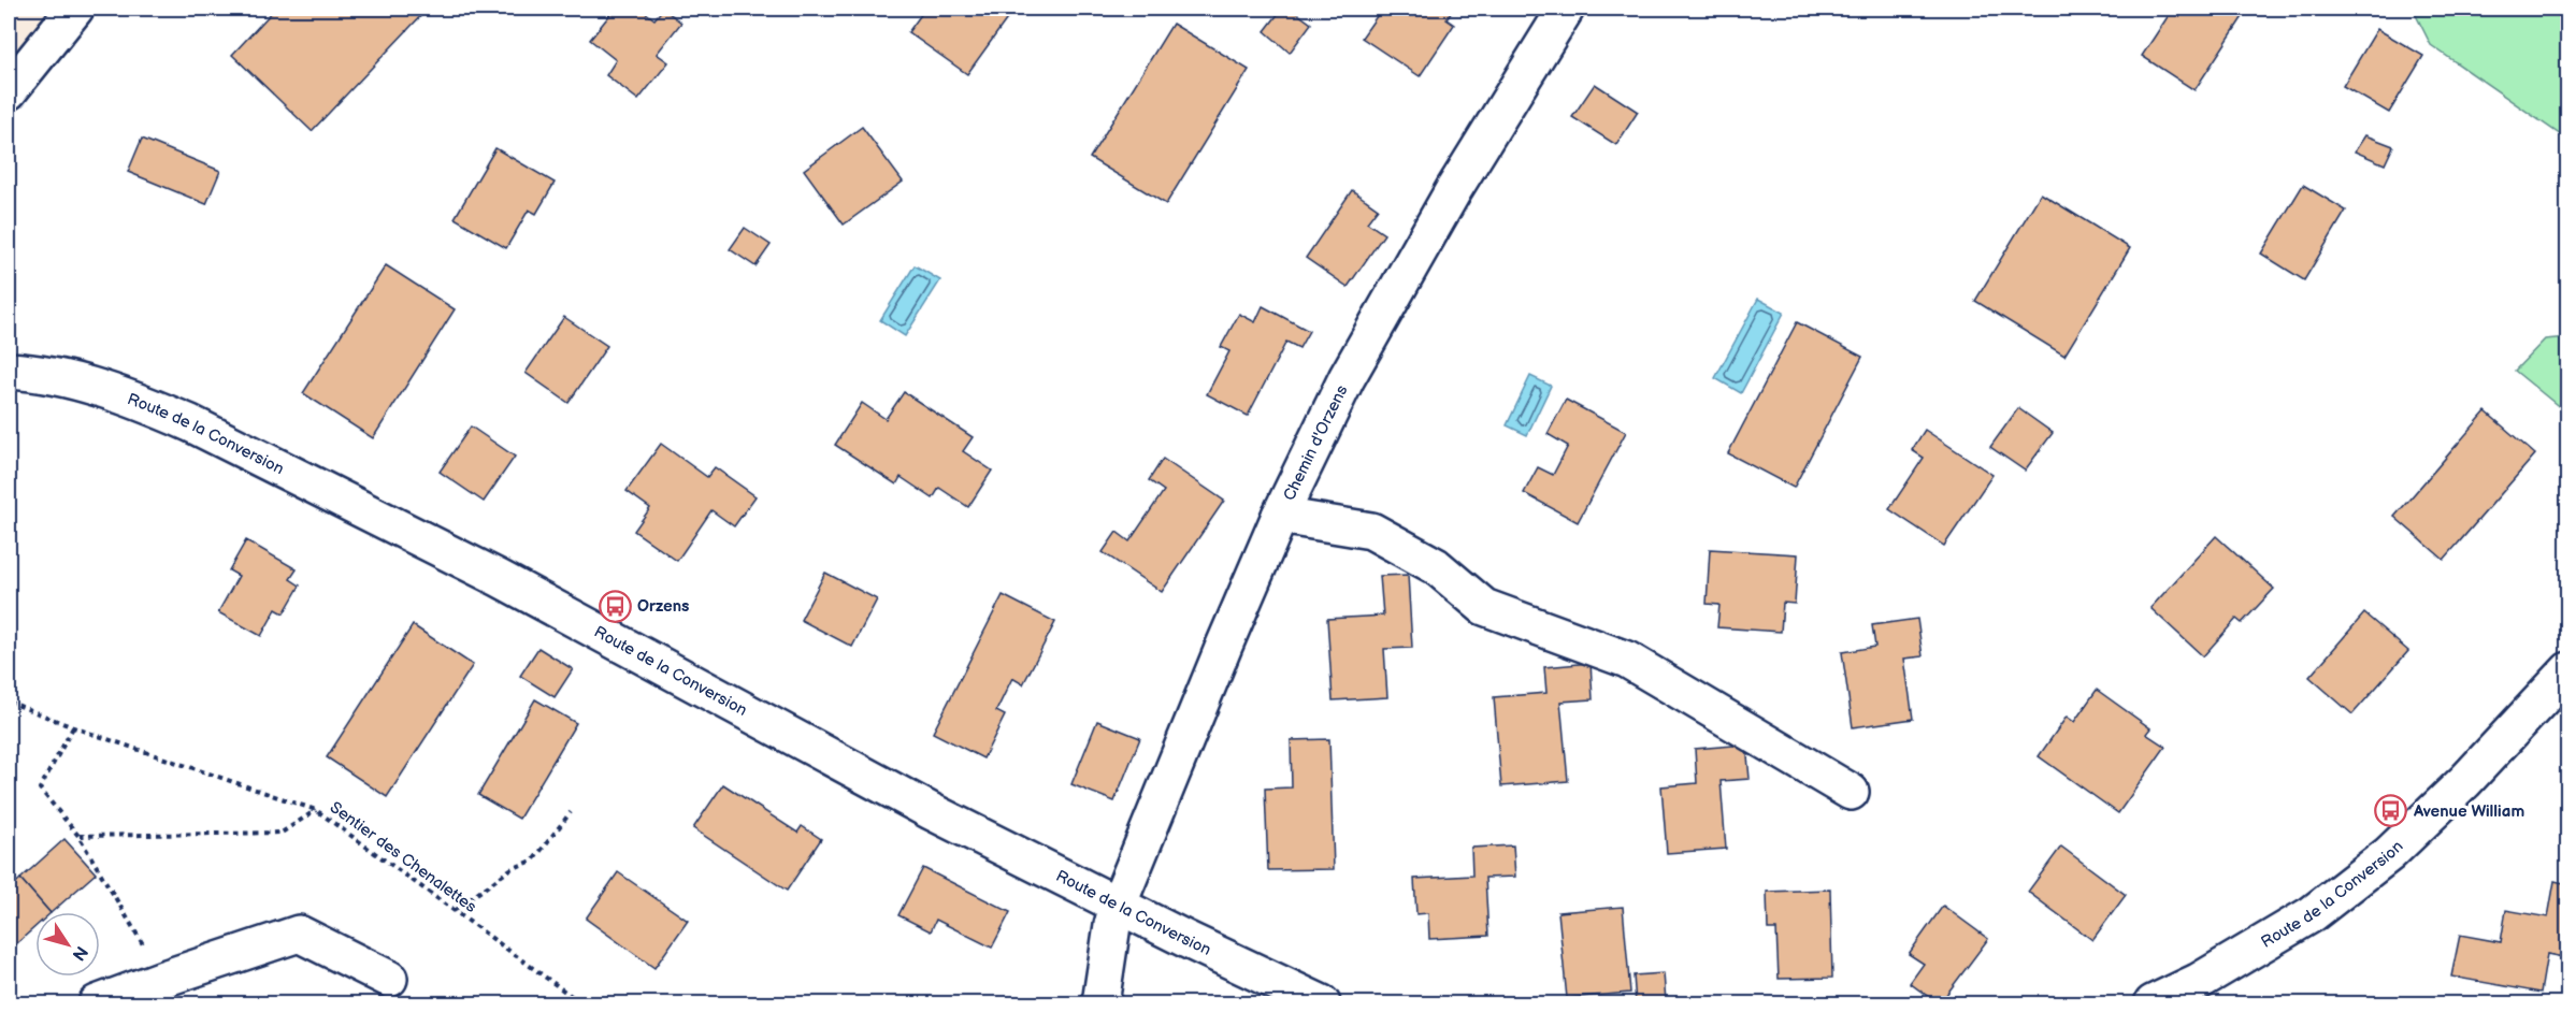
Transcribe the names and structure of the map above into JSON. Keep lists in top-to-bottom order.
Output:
{
  "streets": {
    "main road": ["Route de la Conversion", "Chemin d'Orzens"],
    "path": ["Sentier des Chenalettes"]
  },
  "crossings": [
    ["Route de la Conversion", "Chemin d'Orzens"]
  ],
  "places": {
    "bus stop": ["Orzens", "Avenue William"]
  },
  "north": "bottom right"
}
